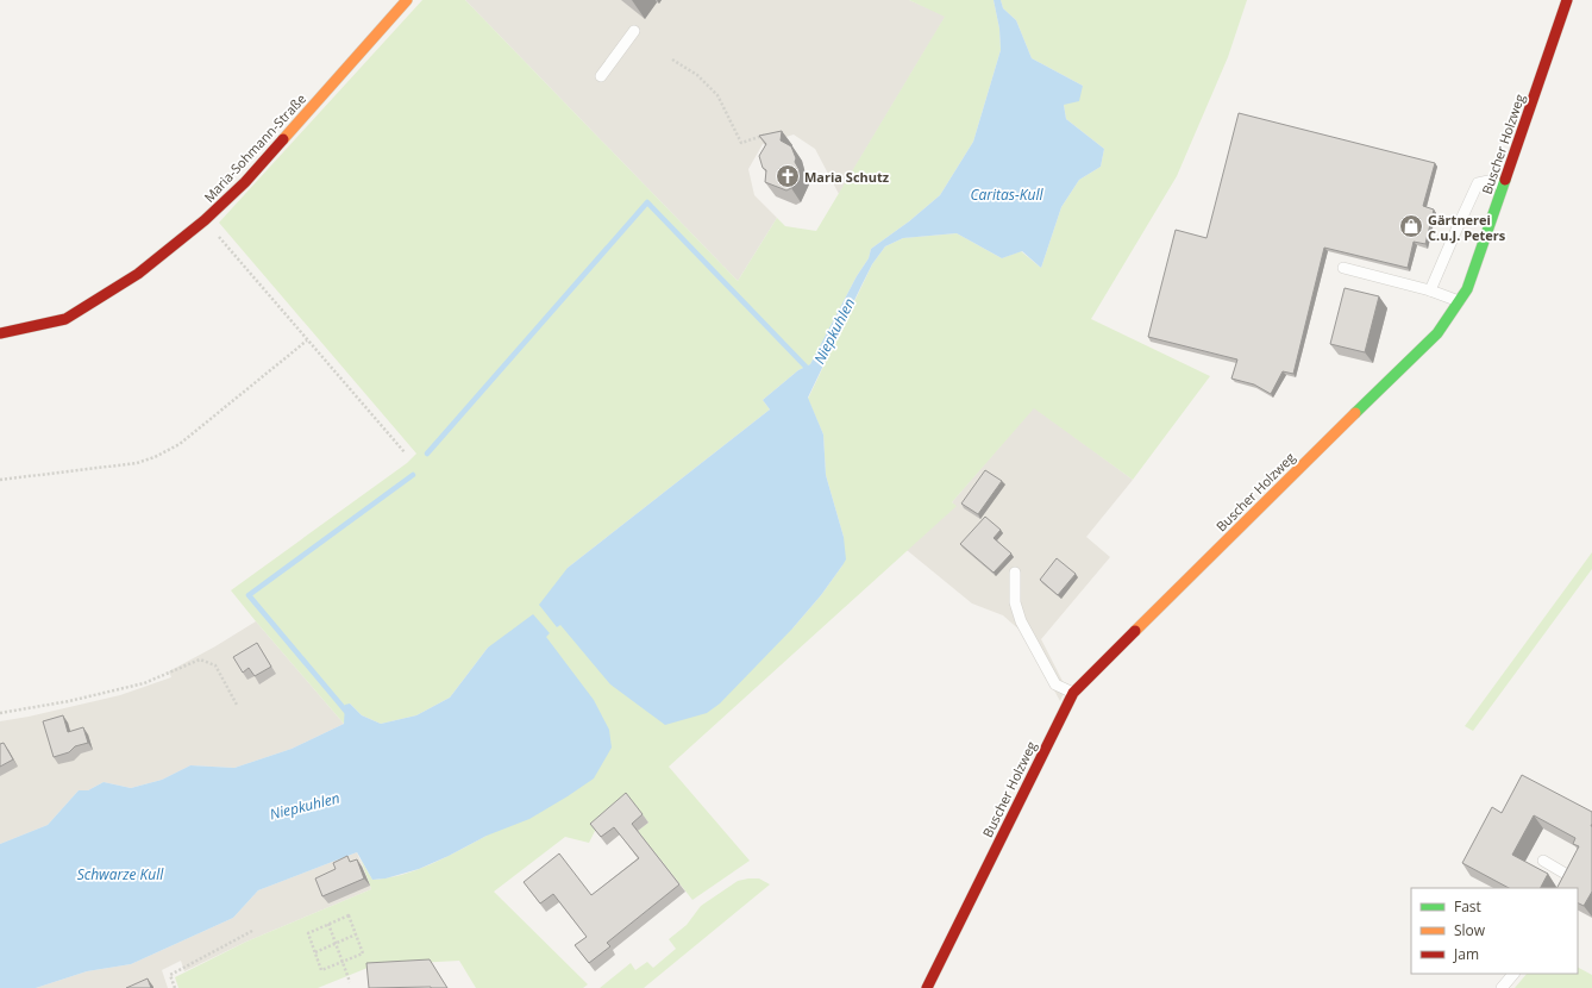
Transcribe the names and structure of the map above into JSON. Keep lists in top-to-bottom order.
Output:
{
  "streets": {
    "street": ["Buscher Holzweg", "Maria-Sohmann-Straße"]
  },
  "water": ["Caritas-Kull", "Niepkuhlen", "Schwarze Kull"],
  "places": {
    "church": ["Maria Schutz"],
    "shop": ["Gärtnerei C.u.J. Peters"]
  },
  "legend": ["Fast", "Slow", "Jam"]
}
